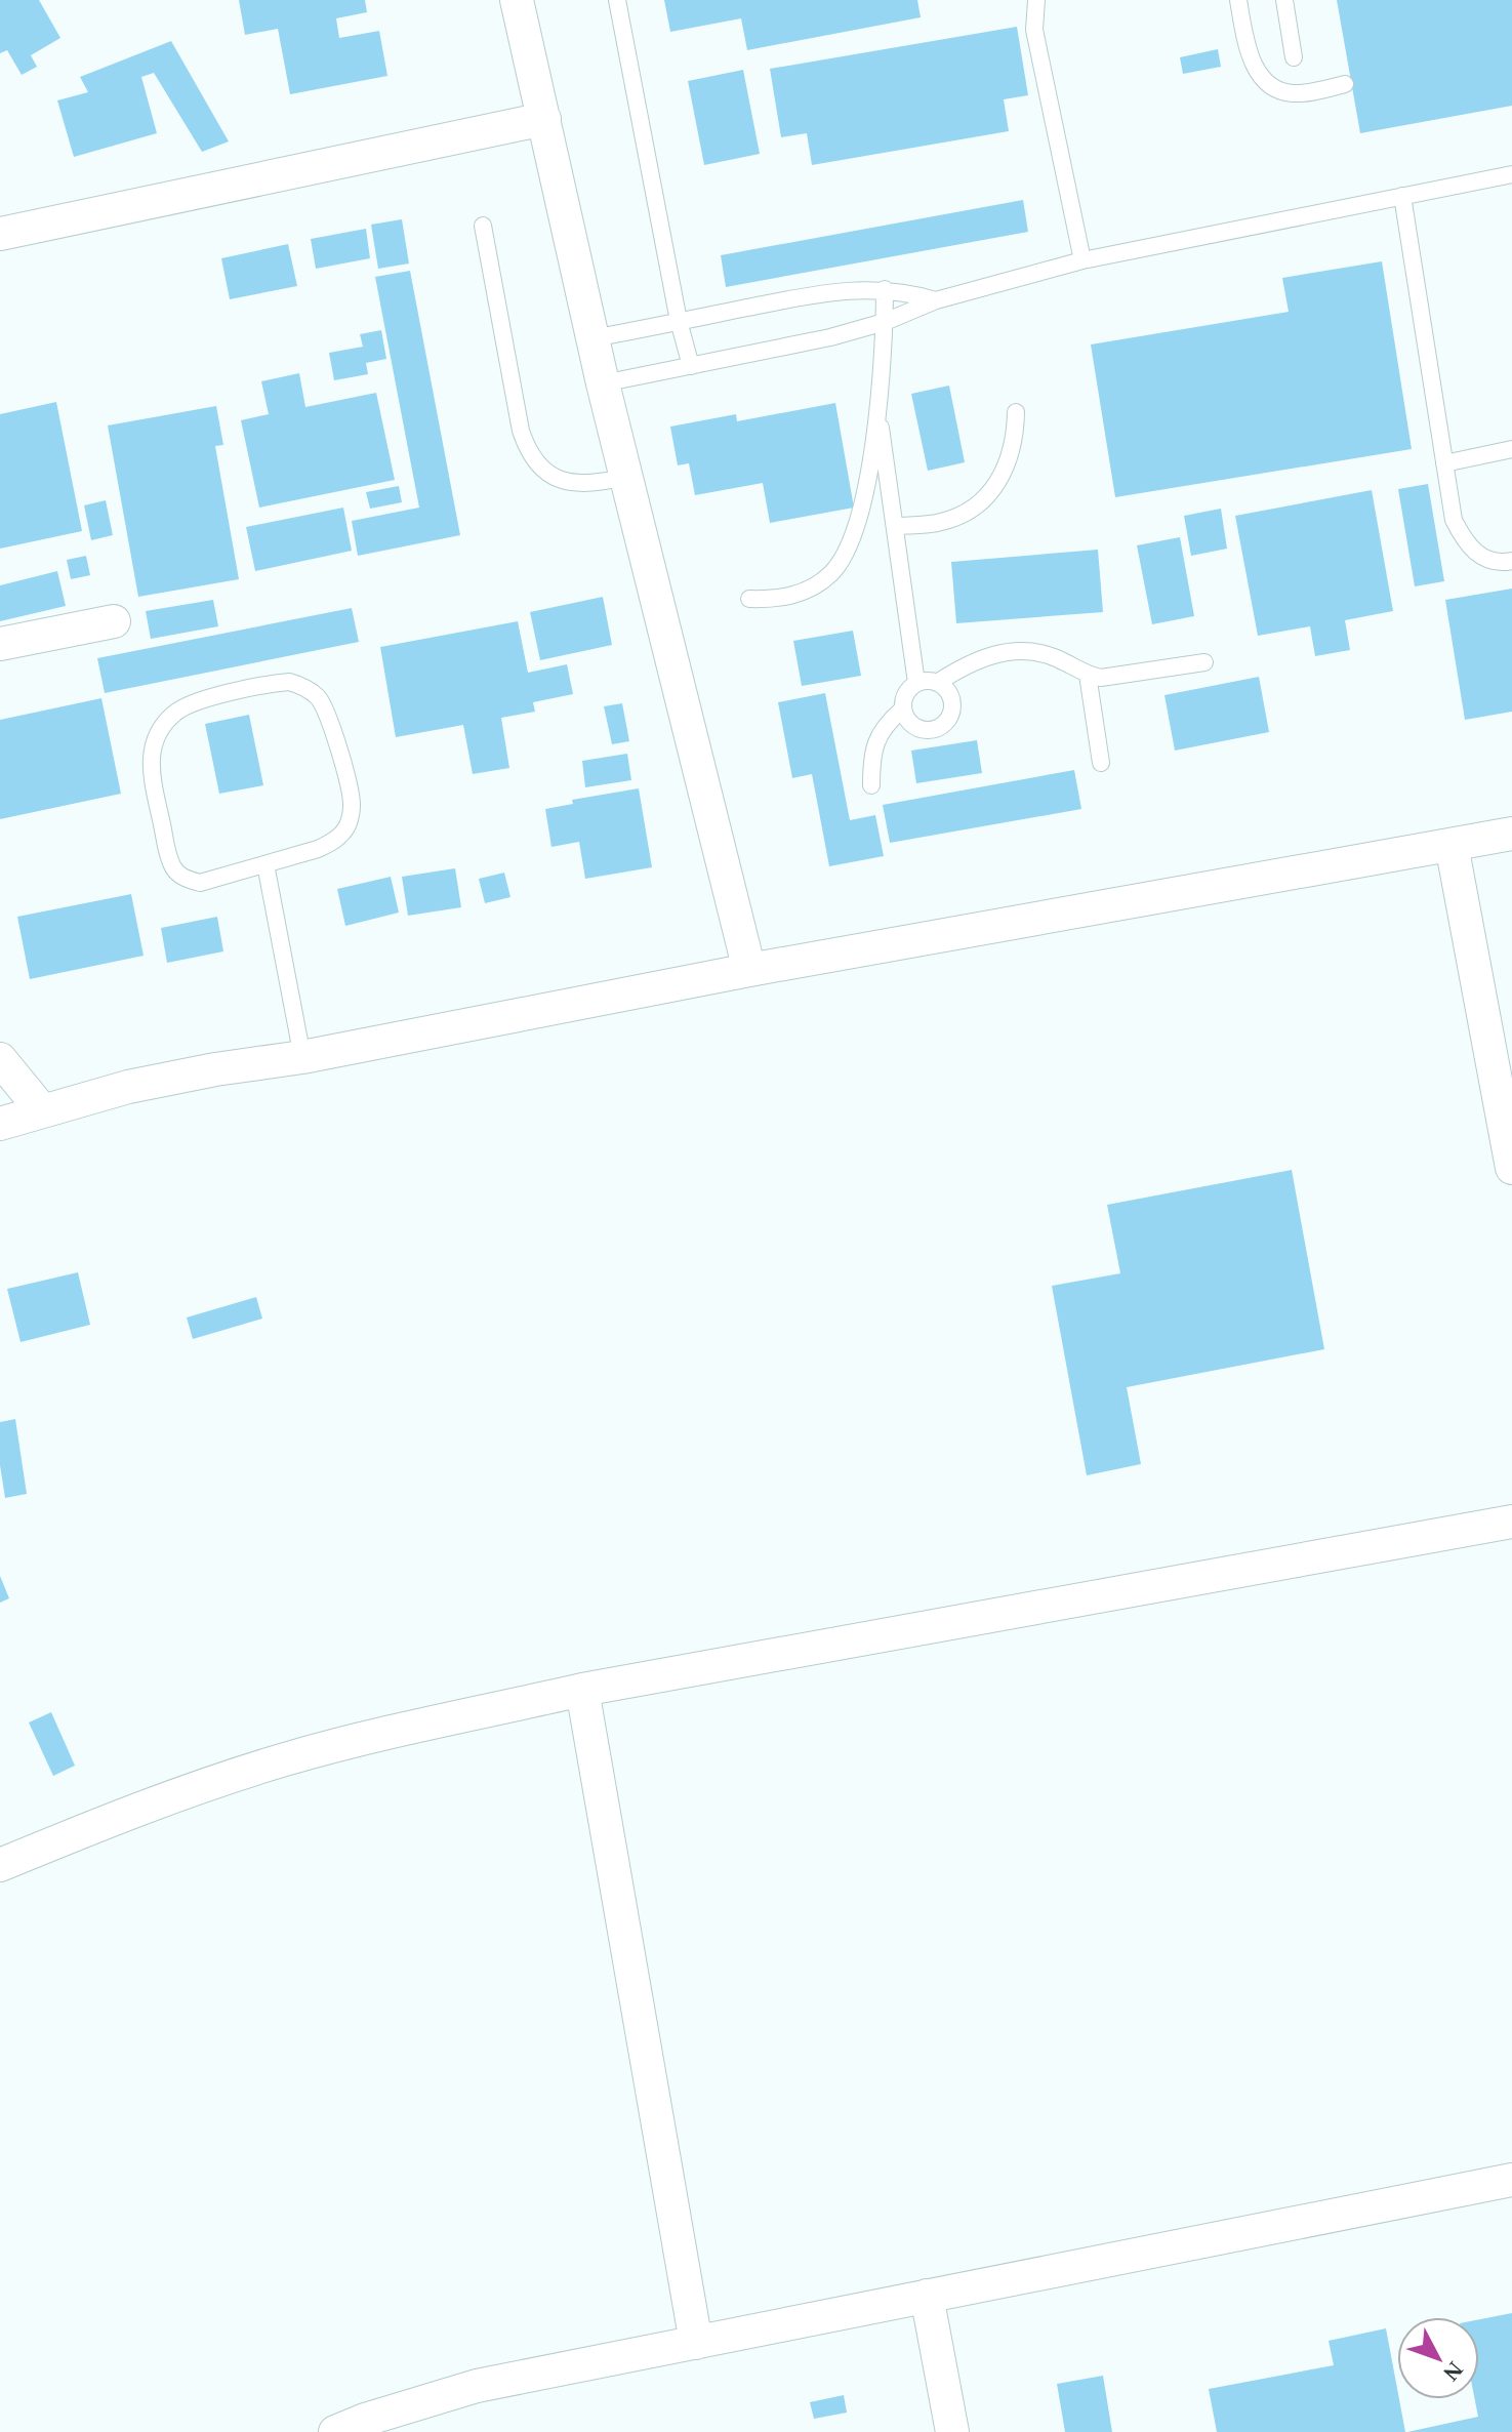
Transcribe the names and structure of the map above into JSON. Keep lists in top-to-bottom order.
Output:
{
  "north": "bottom right"
}
